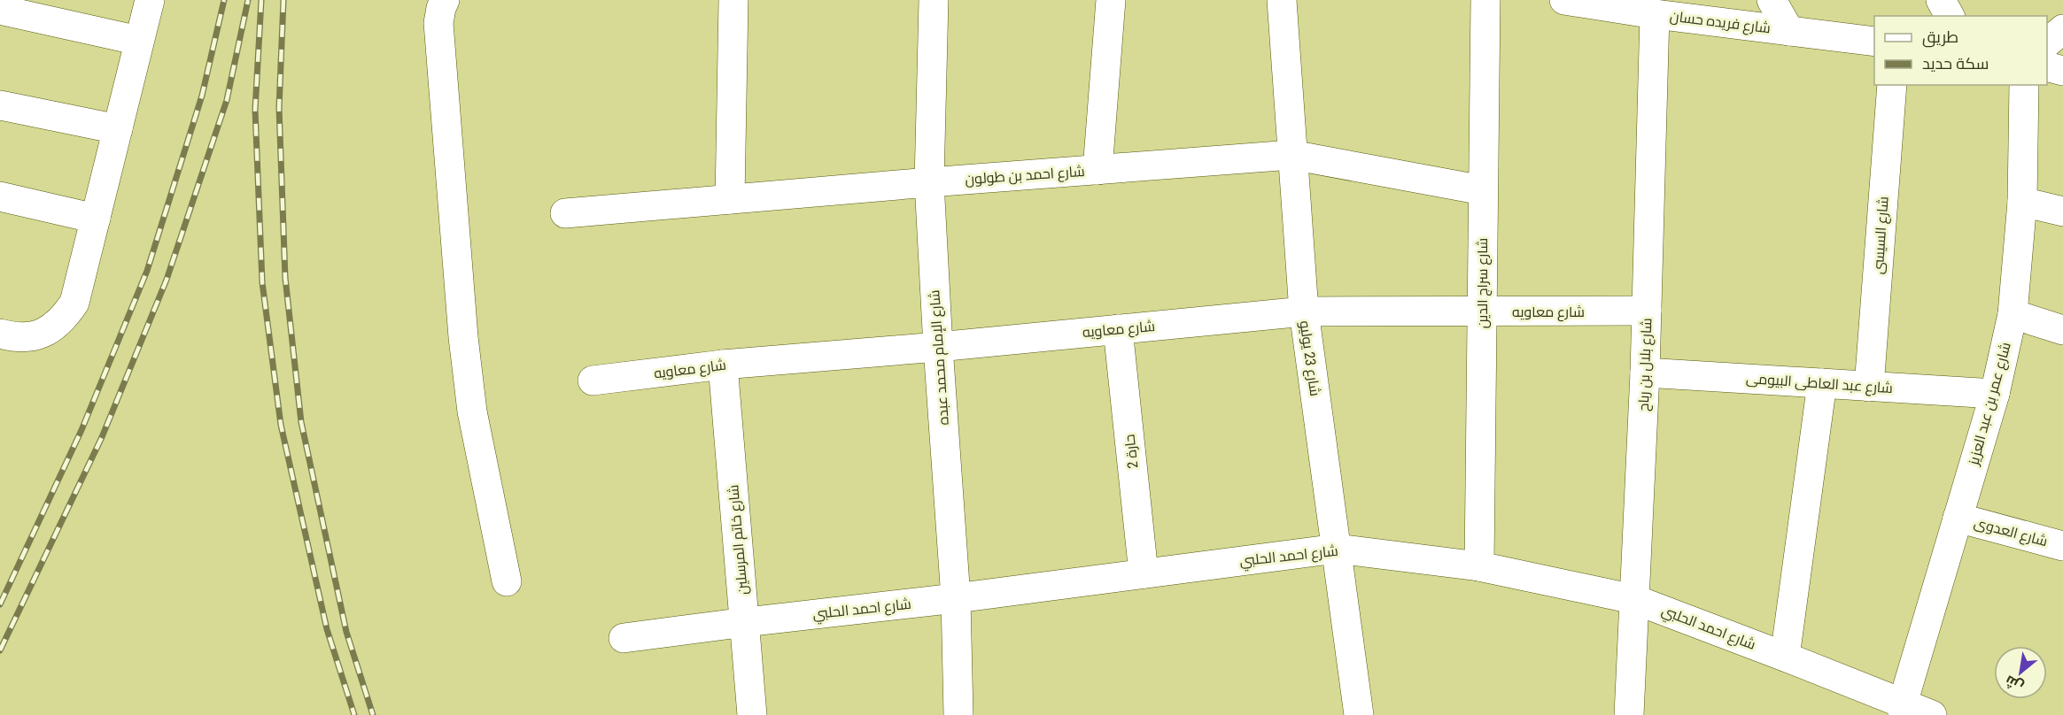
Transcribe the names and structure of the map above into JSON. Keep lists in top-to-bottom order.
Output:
{
  "streets": {
    "street": [
      "شارع فريده حسان",
      "شارع احمد بن طولون",
      "شارع السيسى",
      "شارع سراج الدين",
      "شارع معاويه",
      "شارع الإمام محمد عبده",
      "شارع 23 يوليو",
      "شارع بلال بن رباح",
      "شارع عبد العاطى البيومى",
      "شارع عمر بن عبد العزيز",
      "حارة 2",
      "شارع العدوى",
      "شارع خاتم المرسلين",
      "شارع احمد الحلبي"
    ]
  },
  "crossings": [
    ["شارع فريده حسان", "شارع بلال بن رباح"],
    ["شارع احمد بن طولون", "شارع سراج الدين"],
    ["شارع احمد بن طولون", "شارع الإمام محمد عبده"],
    ["شارع احمد بن طولون", "شارع 23 يوليو"],
    ["شارع السيسى", "شارع عبد العاطى البيومى"],
    ["شارع سراج الدين", "شارع معاويه"],
    ["شارع سراج الدين", "شارع احمد الحلبي"],
    ["شارع معاويه", "شارع الإمام محمد عبده"],
    ["شارع معاويه", "شارع 23 يوليو"],
    ["شارع معاويه", "شارع بلال بن رباح"],
    ["شارع معاويه", "حارة 2"],
    ["شارع معاويه", "شارع خاتم المرسلين"],
    ["شارع الإمام محمد عبده", "شارع احمد الحلبي"],
    ["شارع 23 يوليو", "شارع احمد الحلبي"],
    ["شارع بلال بن رباح", "شارع عبد العاطى البيومى"],
    ["شارع بلال بن رباح", "شارع احمد الحلبي"],
    ["شارع عبد العاطى البيومى", "شارع عمر بن عبد العزيز"],
    ["شارع عمر بن عبد العزيز", "شارع العدوى"],
    ["شارع عمر بن عبد العزيز", "شارع احمد الحلبي"],
    ["حارة 2", "شارع احمد الحلبي"],
    ["شارع خاتم المرسلين", "شارع احمد الحلبي"]
  ],
  "legend": ["طريق", "سكة حديد"],
  "north": "bottom left"
}
